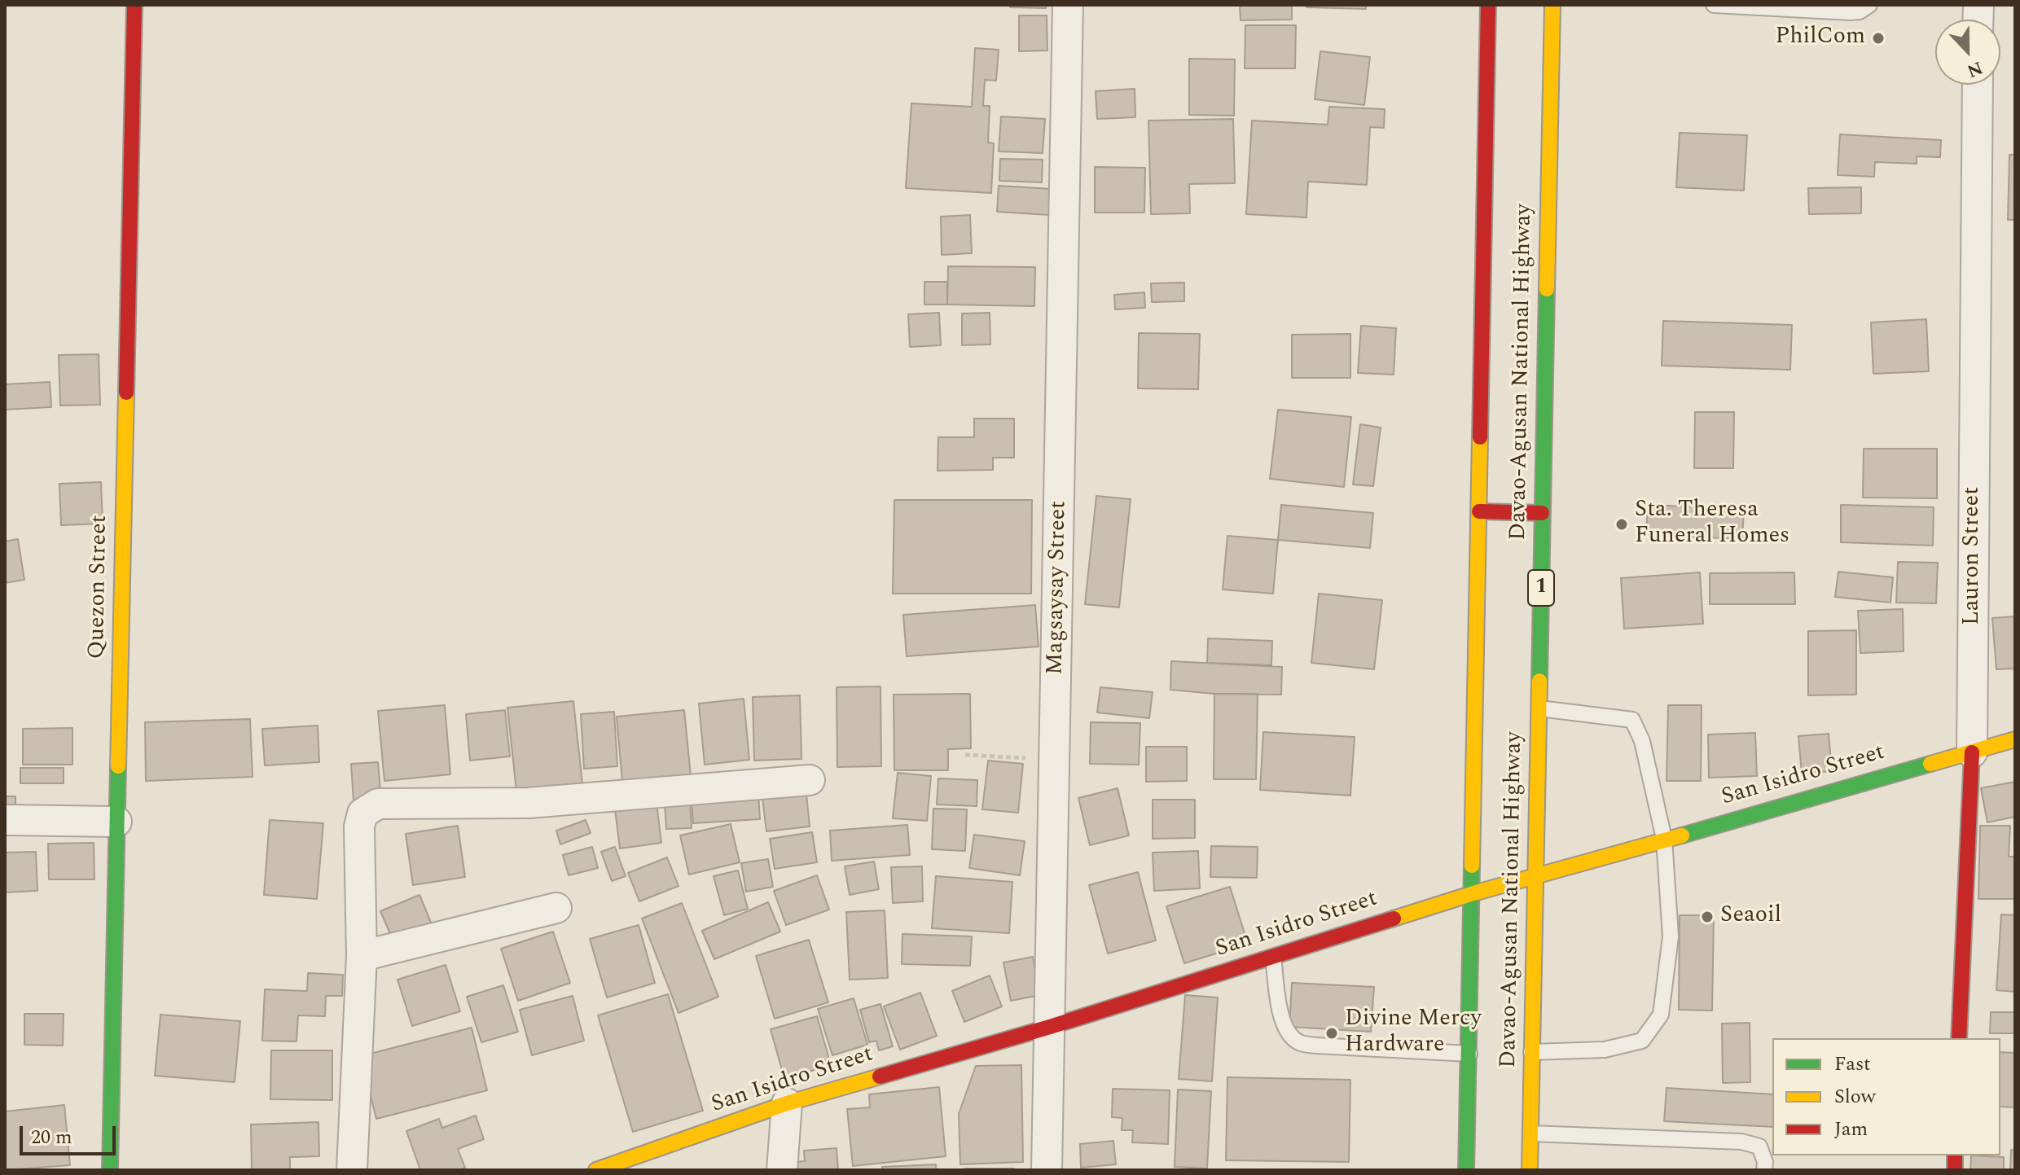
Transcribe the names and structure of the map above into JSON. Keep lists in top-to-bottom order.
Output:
{
  "streets": {
    "main road": [
      "Davao-Agusan National Highway",
      "Lauron Street",
      "Quezon Street",
      "1",
      "San Isidro Street"
    ],
    "street": ["Magsaysay Street"]
  },
  "crossings": [
    ["Davao-Agusan National Highway", "San Isidro Street"],
    ["Lauron Street", "San Isidro Street"],
    ["Magsaysay Street", "San Isidro Street"]
  ],
  "places": [
    "PhilCom",
    "Sta. Theresa Funeral Homes",
    "Seaoil",
    "Divine Mercy Hardware"
  ],
  "legend": ["Fast", "Slow", "Jam"],
  "scale_bar": "20 m",
  "north": "bottom"
}
